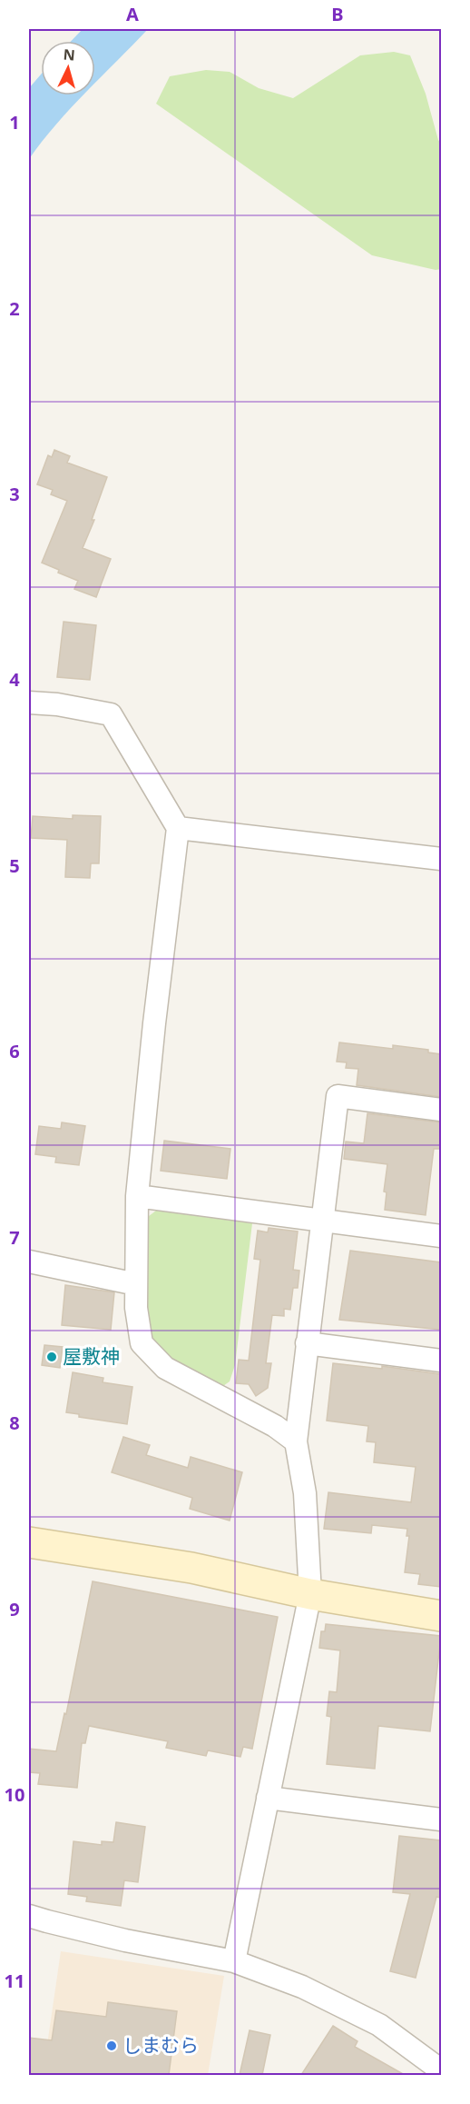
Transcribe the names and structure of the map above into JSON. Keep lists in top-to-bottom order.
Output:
{
  "places": ["屋敷神", "しまむら"],
  "north": "top",
  "grid": {
    "columns": ["A", "B"],
    "rows": [
      "1",
      "2",
      "3",
      "4",
      "5",
      "6",
      "7",
      "8",
      "9",
      "10",
      "11"
    ]
  }
}
